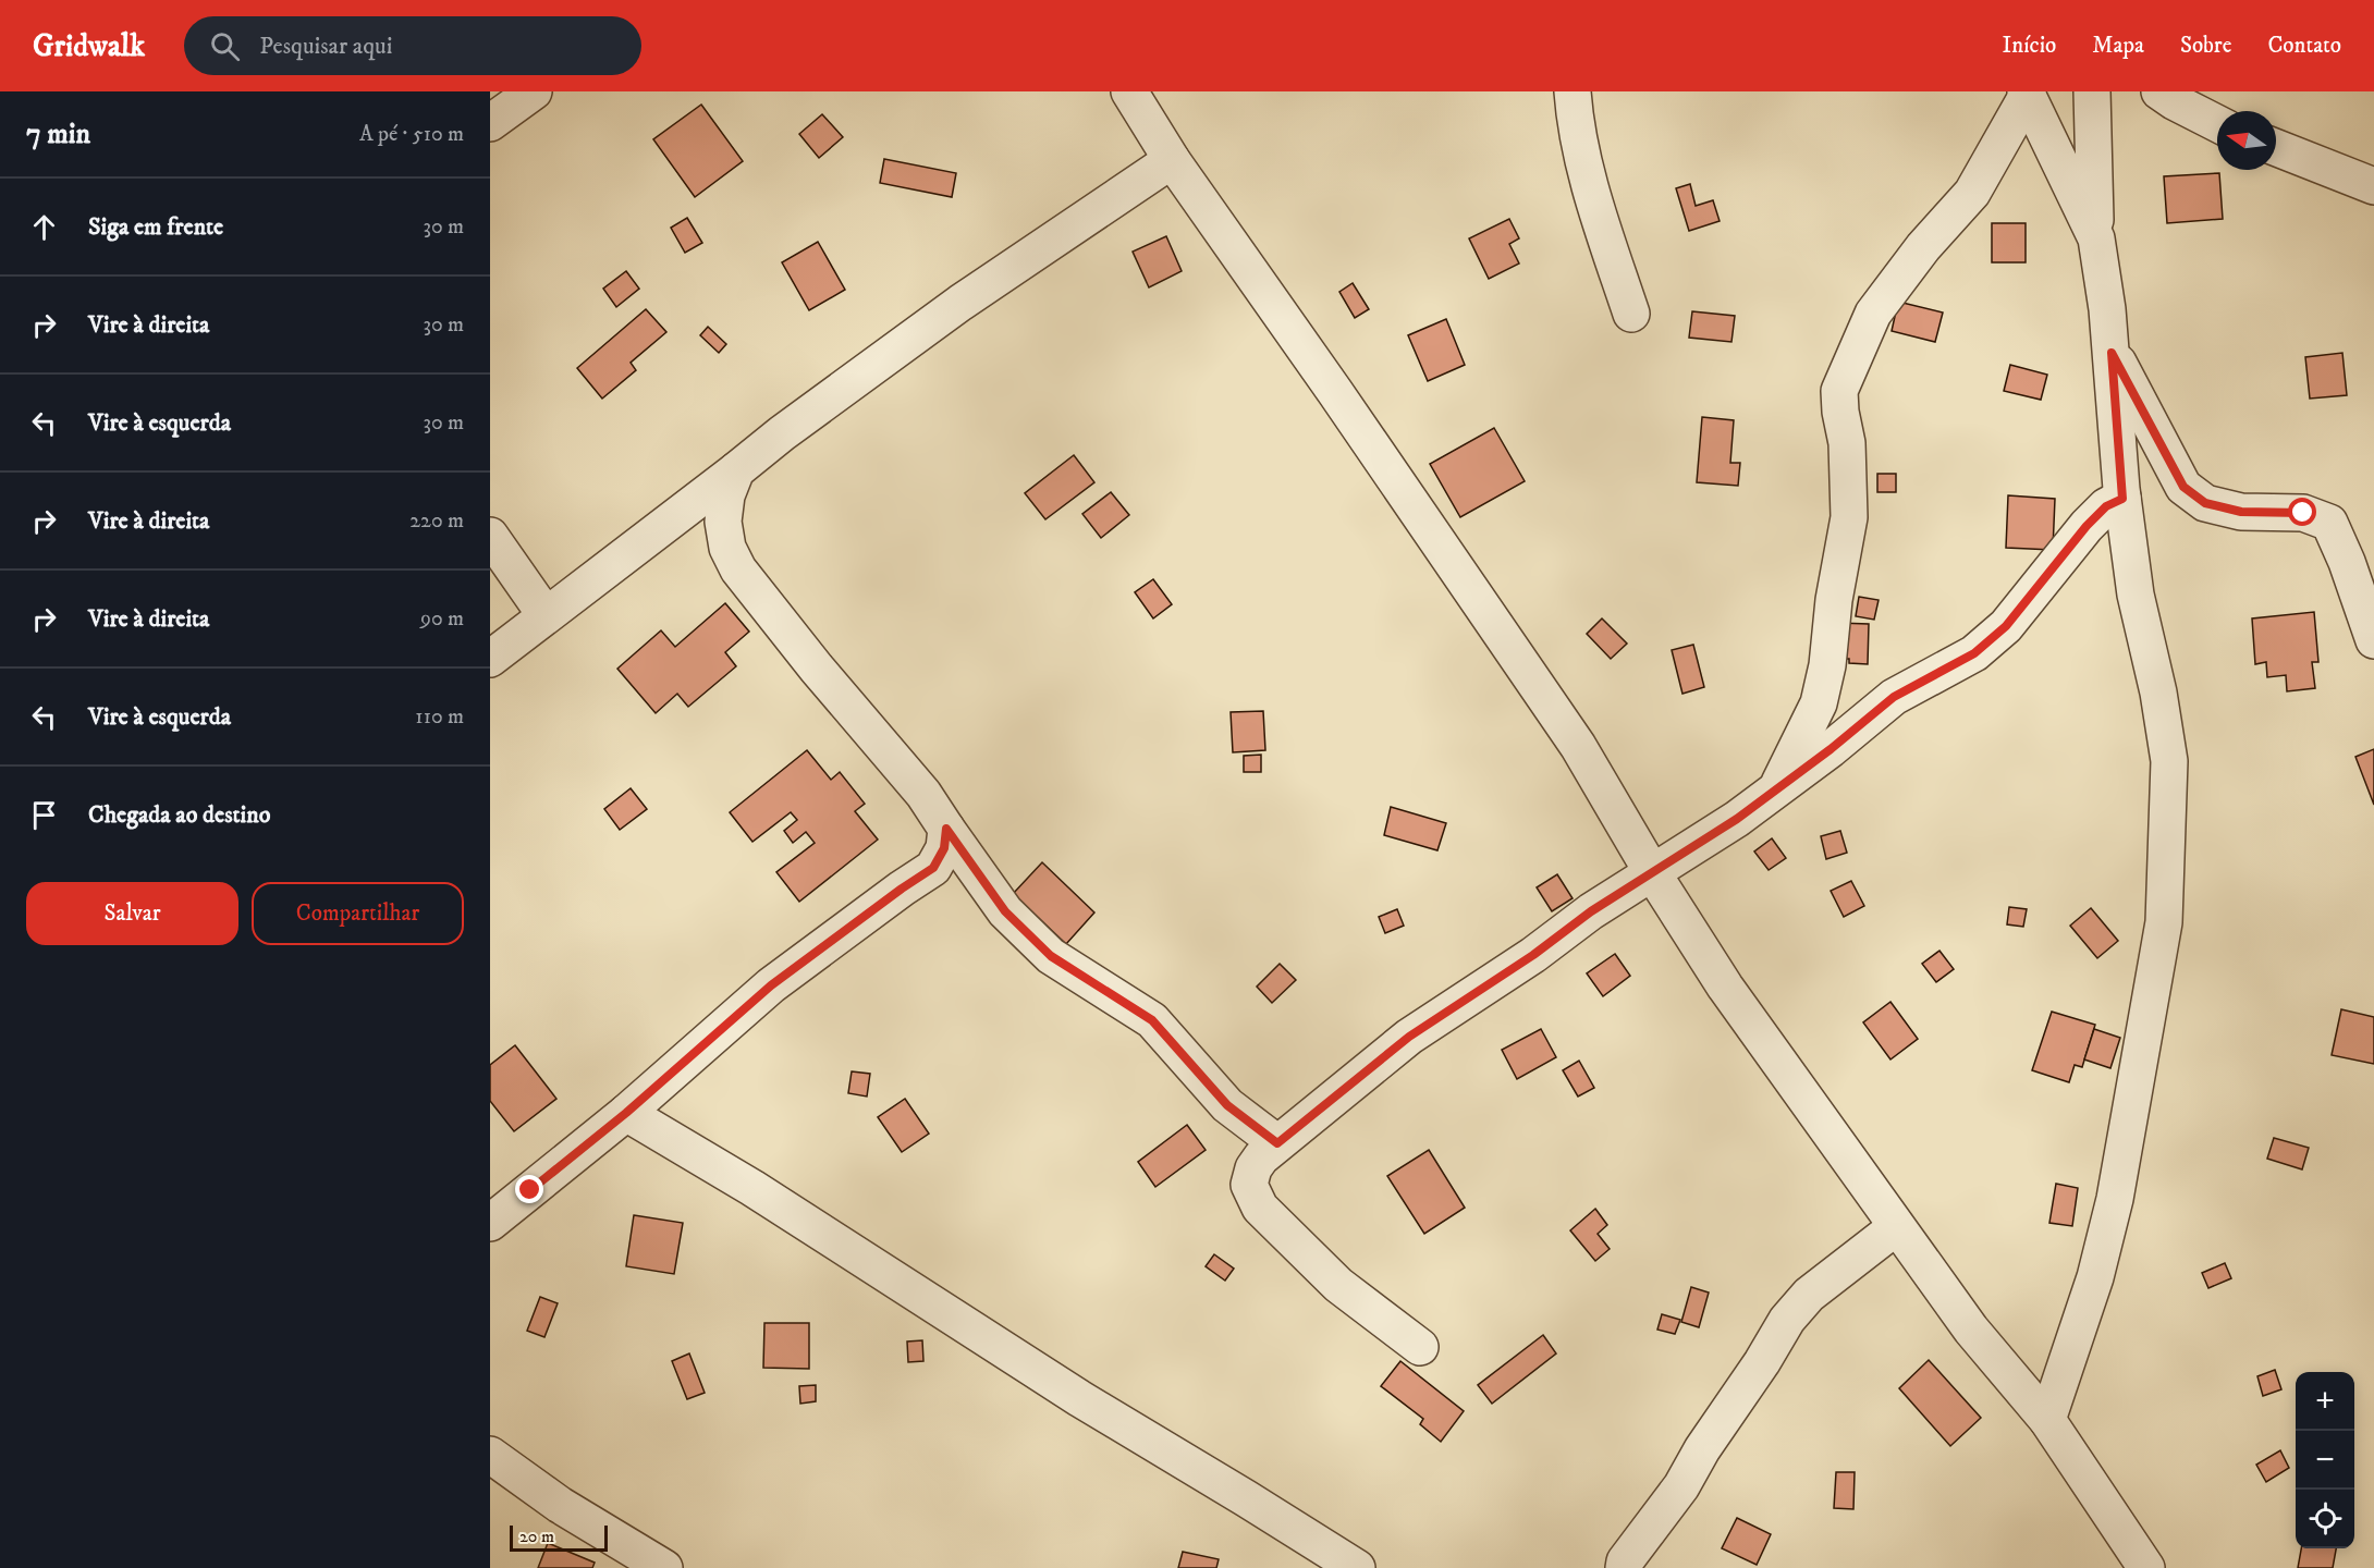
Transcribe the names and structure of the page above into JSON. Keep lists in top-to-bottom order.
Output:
{
  "scale_bar": "20 m",
  "north": "left",
  "page": {
    "header": "Gridwalk",
    "search": "Pesquisar aqui",
    "nav": [
      "Início",
      "Mapa",
      "Sobre",
      "Contato"
    ],
    "heading": ["7 min", "A pé · 510 m"],
    "list": [
      ["Siga em frente", "30 m"],
      ["Vire à direita", "30 m"],
      ["Vire à esquerda", "30 m"],
      ["Vire à direita", "220 m"],
      ["Vire à direita", "90 m"],
      ["Vire à esquerda", "110 m"],
      "Chegada ao destino"
    ],
    "buttons": ["Salvar", "Compartilhar"],
    "map_buttons": ["+", "−"],
    "scale": "20 m"
  }
}
